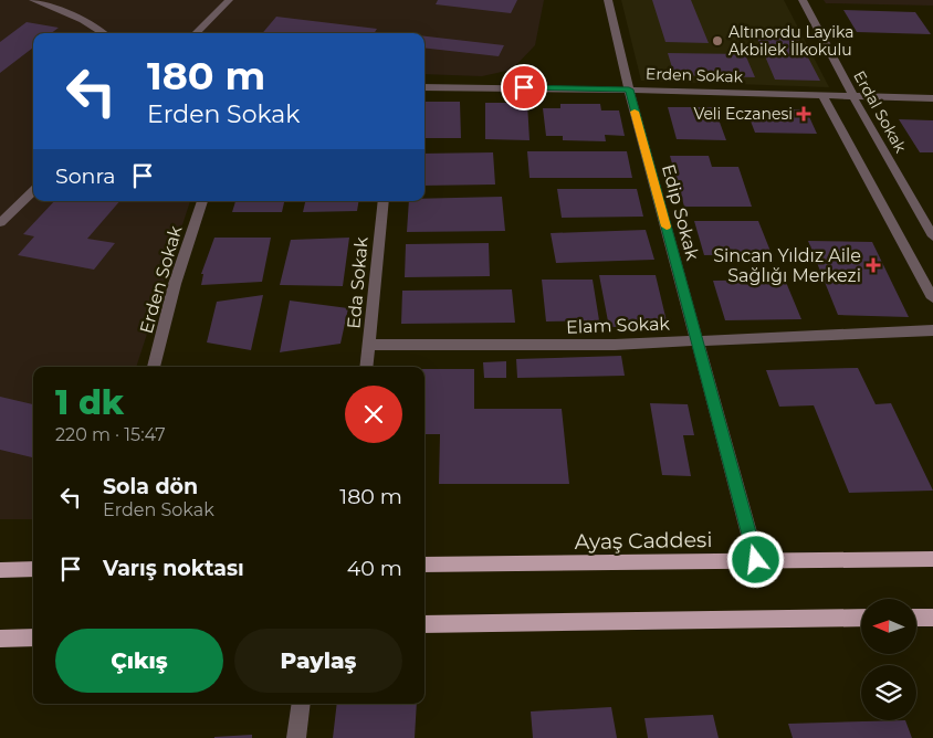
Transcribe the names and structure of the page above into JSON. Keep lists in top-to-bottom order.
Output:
{
  "streets": {
    "main road": ["Ayaş Caddesi"],
    "street": [
      "Erden Sokak",
      "Erdal Sokak",
      "Edip Sokak",
      "Eda Sokak",
      "Elam Sokak"
    ]
  },
  "crossings": [
    ["Erden Sokak", "Erdal Sokak"],
    ["Erden Sokak", "Edip Sokak"],
    ["Edip Sokak", "Elam Sokak"],
    ["Edip Sokak", "Ayaş Caddesi"],
    ["Eda Sokak", "Elam Sokak"]
  ],
  "places": {
    "other": ["Altınordu Layika Akbilek İlkokulu"],
    "health": ["Veli Eczanesi", "Sincan Yıldız Aile Sağlığı Merkezi"]
  },
  "north": "left",
  "page": {
    "turn": ["180 m", "Erden Sokak"],
    "then": "Sonra",
    "heading": ["1 dk", "220 m · 15:47"],
    "list": [
      {
        "name": "Sola dön",
        "note": "Erden Sokak",
        "value": "180 m"
      },
      {
        "name": "Varış noktası",
        "value": "40 m"
      }
    ],
    "buttons": ["Çıkış", "Paylaş"]
  }
}
